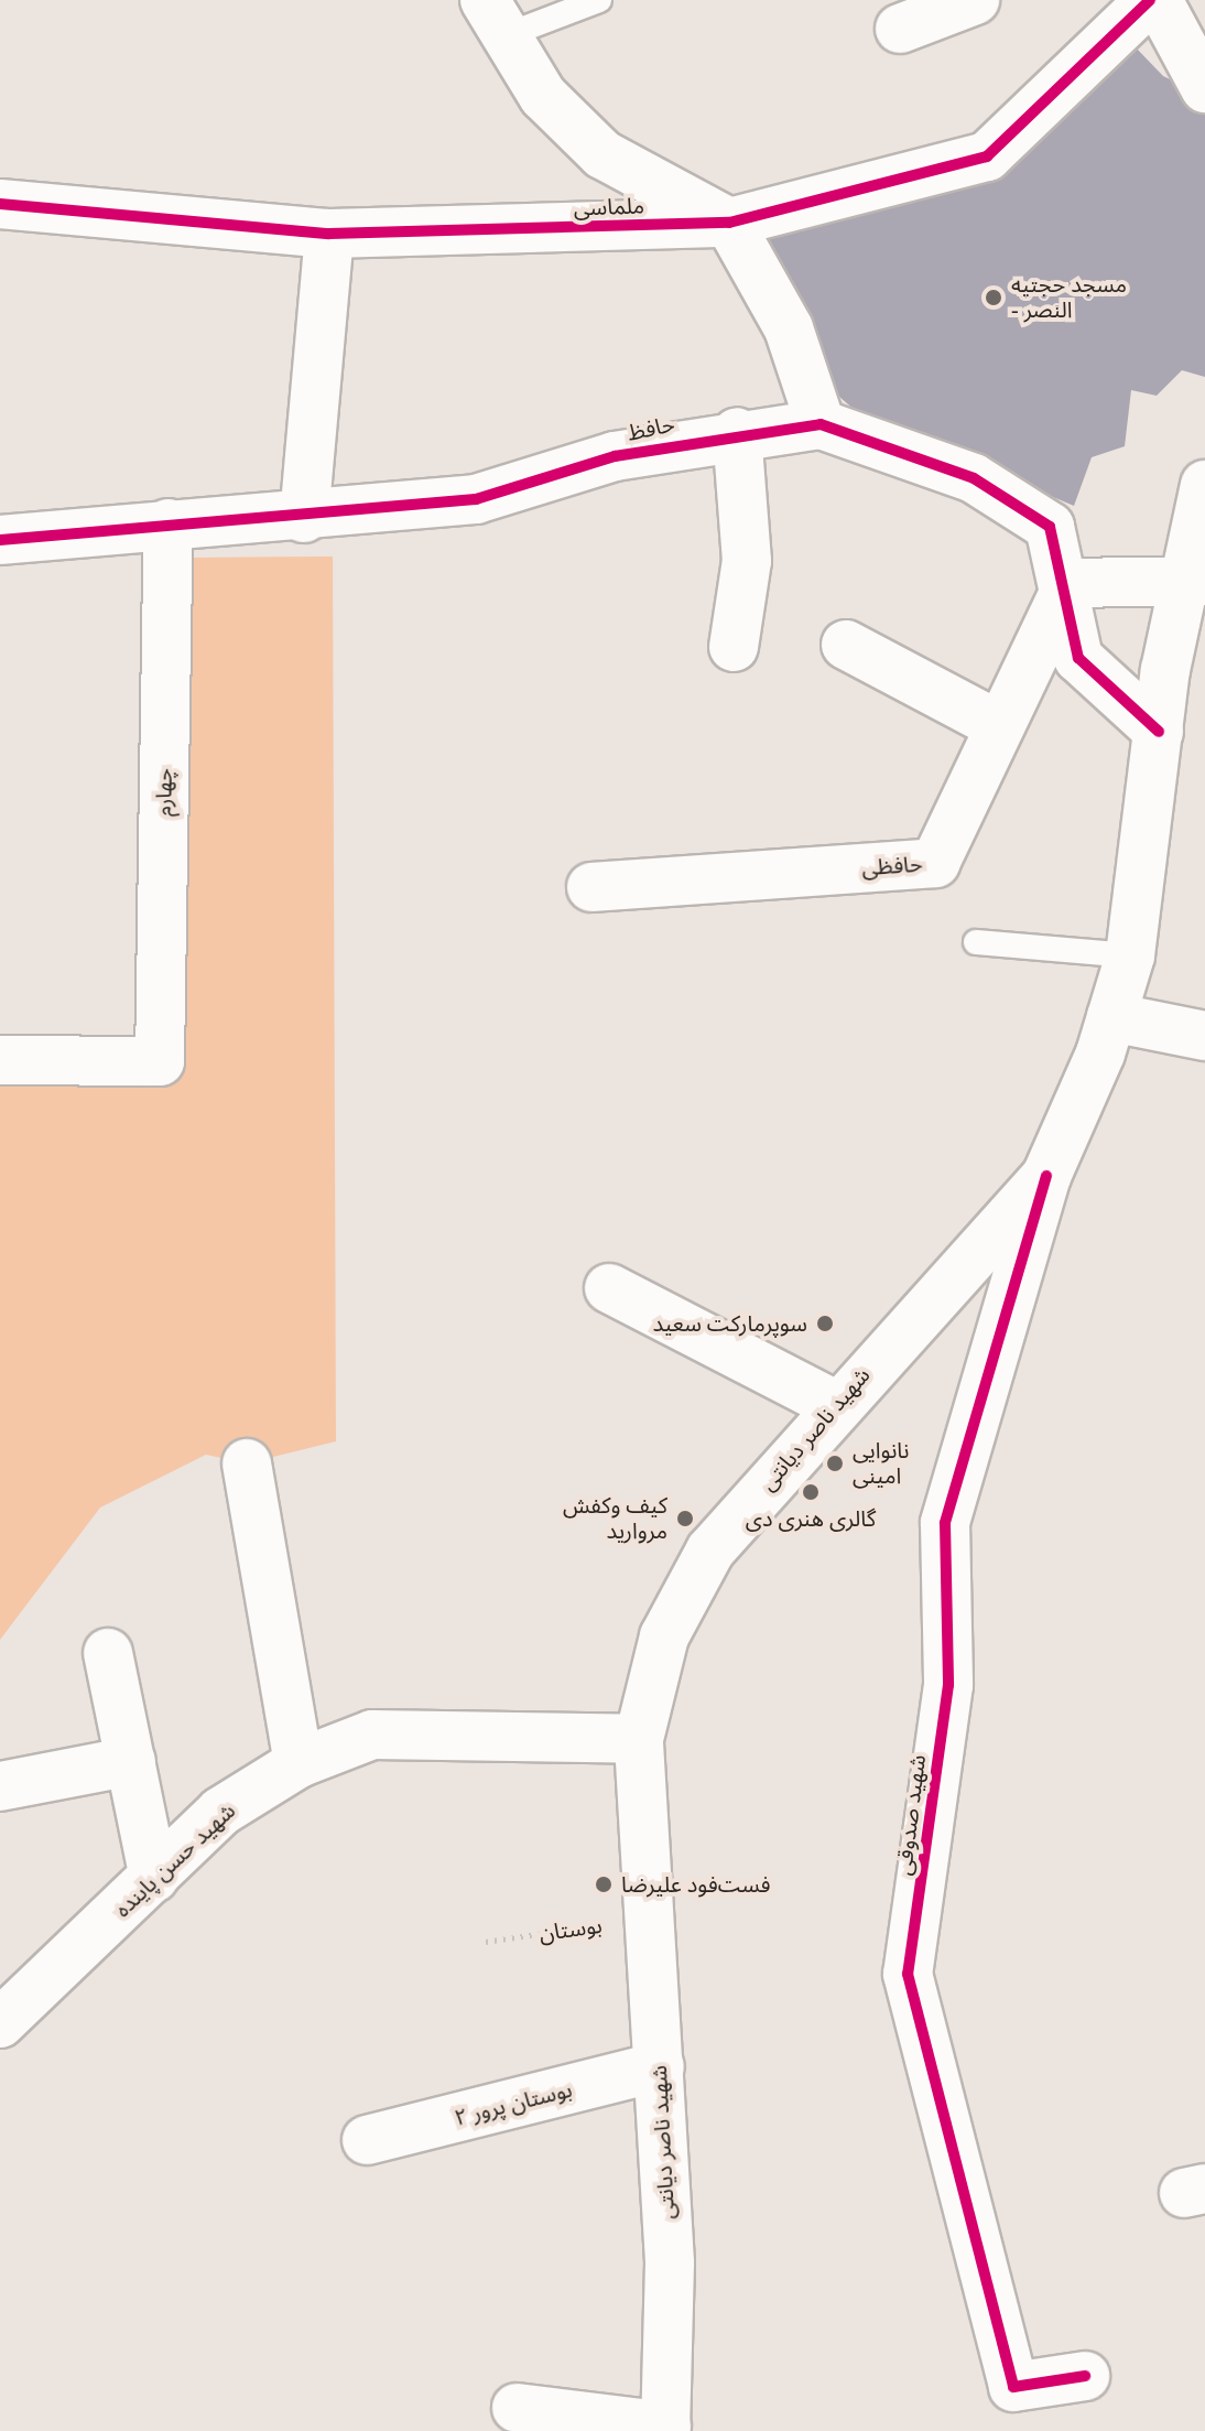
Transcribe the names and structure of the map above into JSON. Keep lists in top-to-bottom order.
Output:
{
  "streets": {
    "street": [
      "ملماسی",
      "حافظ",
      "چهارم",
      "حافظی",
      "شهید ناصر دیانتی",
      "شهید صدوقی",
      "شهید حسن پاینده",
      "بوستان پرور ۲"
    ],
    "path": ["بوستان"]
  },
  "crossings": [
    ["حافظ", "چهارم"],
    ["حافظ", "حافظی"],
    ["حافظ", "شهید ناصر دیانتی"],
    ["شهید ناصر دیانتی", "شهید صدوقی"],
    ["شهید ناصر دیانتی", "شهید حسن پاینده"],
    ["شهید ناصر دیانتی", "بوستان"],
    ["شهید ناصر دیانتی", "بوستان پرور ۲"]
  ],
  "places": [
    "مسجد حجتیه - النصر",
    "سوپرمارکت سعید",
    "نانوایی امینی",
    "گالری هنری دی",
    "کیف و‌کفش مروارید",
    "فست‌فود علیرضا"
  ]
}
